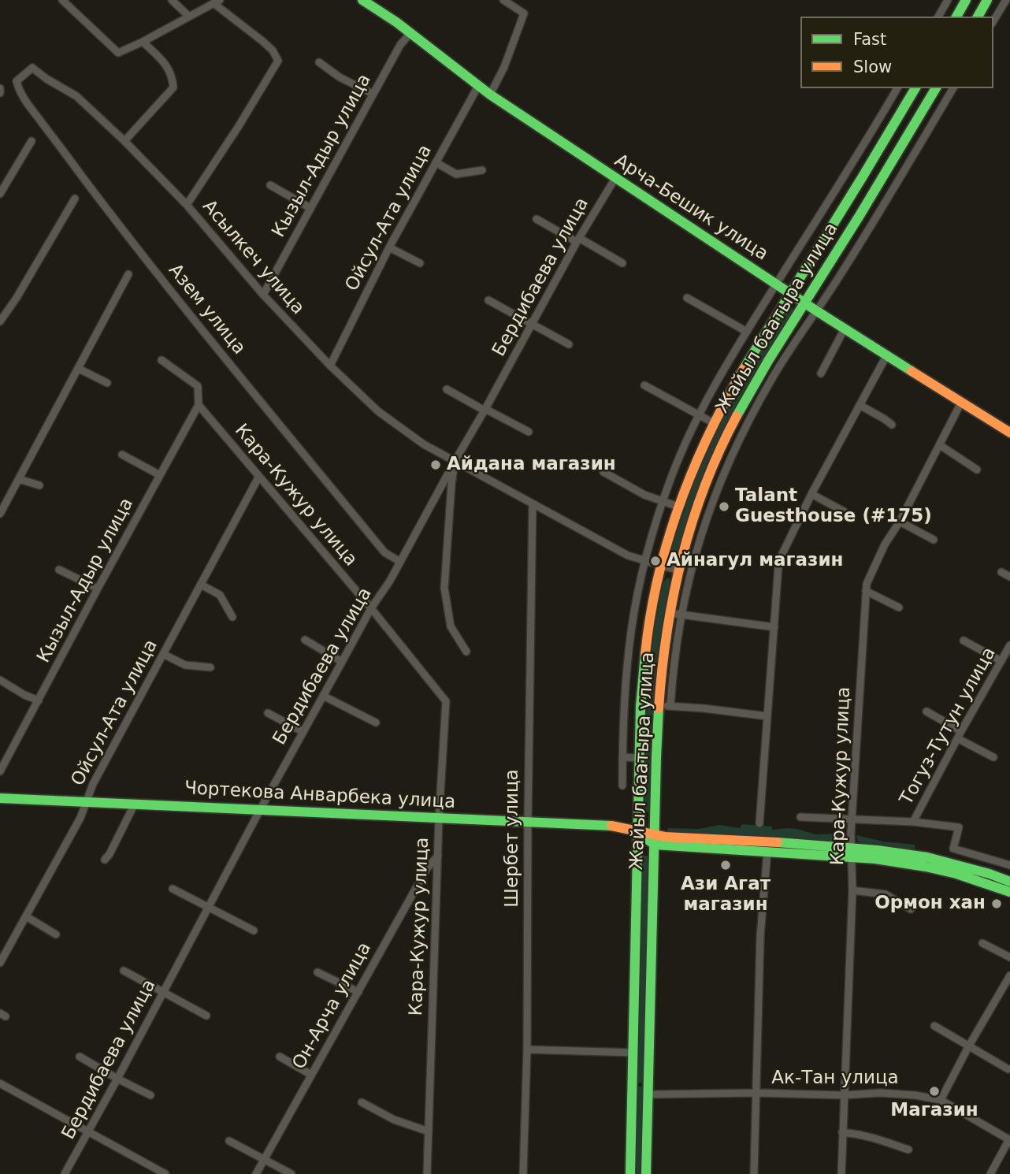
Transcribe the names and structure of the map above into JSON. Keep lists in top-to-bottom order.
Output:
{
  "streets": {
    "main road": ["Арча-Бешик улица", "Жайыл баатыра улица", "Чортекова Анварбека улица"],
    "street": [
      "Кызыл-Адыр улица",
      "Ойсул-Ата улица",
      "Асылкеч улица",
      "Бердибаева улица",
      "Азем улица",
      "Кара-Кужур улица",
      "Тогуз-Тутун улица",
      "Шербет улица",
      "Он-Арча улица",
      "Ак-Тан улица"
    ]
  },
  "crossings": [
    ["Кызыл-Адыр улица", "Арча-Бешик улица"],
    ["Кызыл-Адыр улица", "Асылкеч улица"],
    ["Кызыл-Адыр улица", "Кара-Кужур улица"],
    ["Арча-Бешик улица", "Ойсул-Ата улица"],
    ["Арча-Бешик улица", "Бердибаева улица"],
    ["Арча-Бешик улица", "Жайыл баатыра улица"],
    ["Арча-Бешик улица", "Кара-Кужур улица"],
    ["Ойсул-Ата улица", "Асылкеч улица"],
    ["Ойсул-Ата улица", "Кара-Кужур улица"],
    ["Ойсул-Ата улица", "Чортекова Анварбека улица"],
    ["Асылкеч улица", "Бердибаева улица"],
    ["Асылкеч улица", "Азем улица"],
    ["Асылкеч улица", "Жайыл баатыра улица"],
    ["Асылкеч улица", "Шербет улица"],
    ["Бердибаева улица", "Азем улица"],
    ["Бердибаева улица", "Кара-Кужур улица"],
    ["Бердибаева улица", "Чортекова Анварбека улица"],
    ["Жайыл баатыра улица", "Чортекова Анварбека улица"],
    ["Жайыл баатыра улица", "Ак-Тан улица"],
    ["Кара-Кужур улица", "Чортекова Анварбека улица"],
    ["Кара-Кужур улица", "Он-Арча улица"],
    ["Кара-Кужур улица", "Ак-Тан улица"],
    ["Чортекова Анварбека улица", "Шербет улица"]
  ],
  "places": [
    "Айдана магазин",
    "Talant Guesthouse (#175)",
    "Айнагул магазин",
    "Ази Агат магазин",
    "Ормон хан",
    "Магазин"
  ],
  "legend": ["Fast", "Slow"]
}
